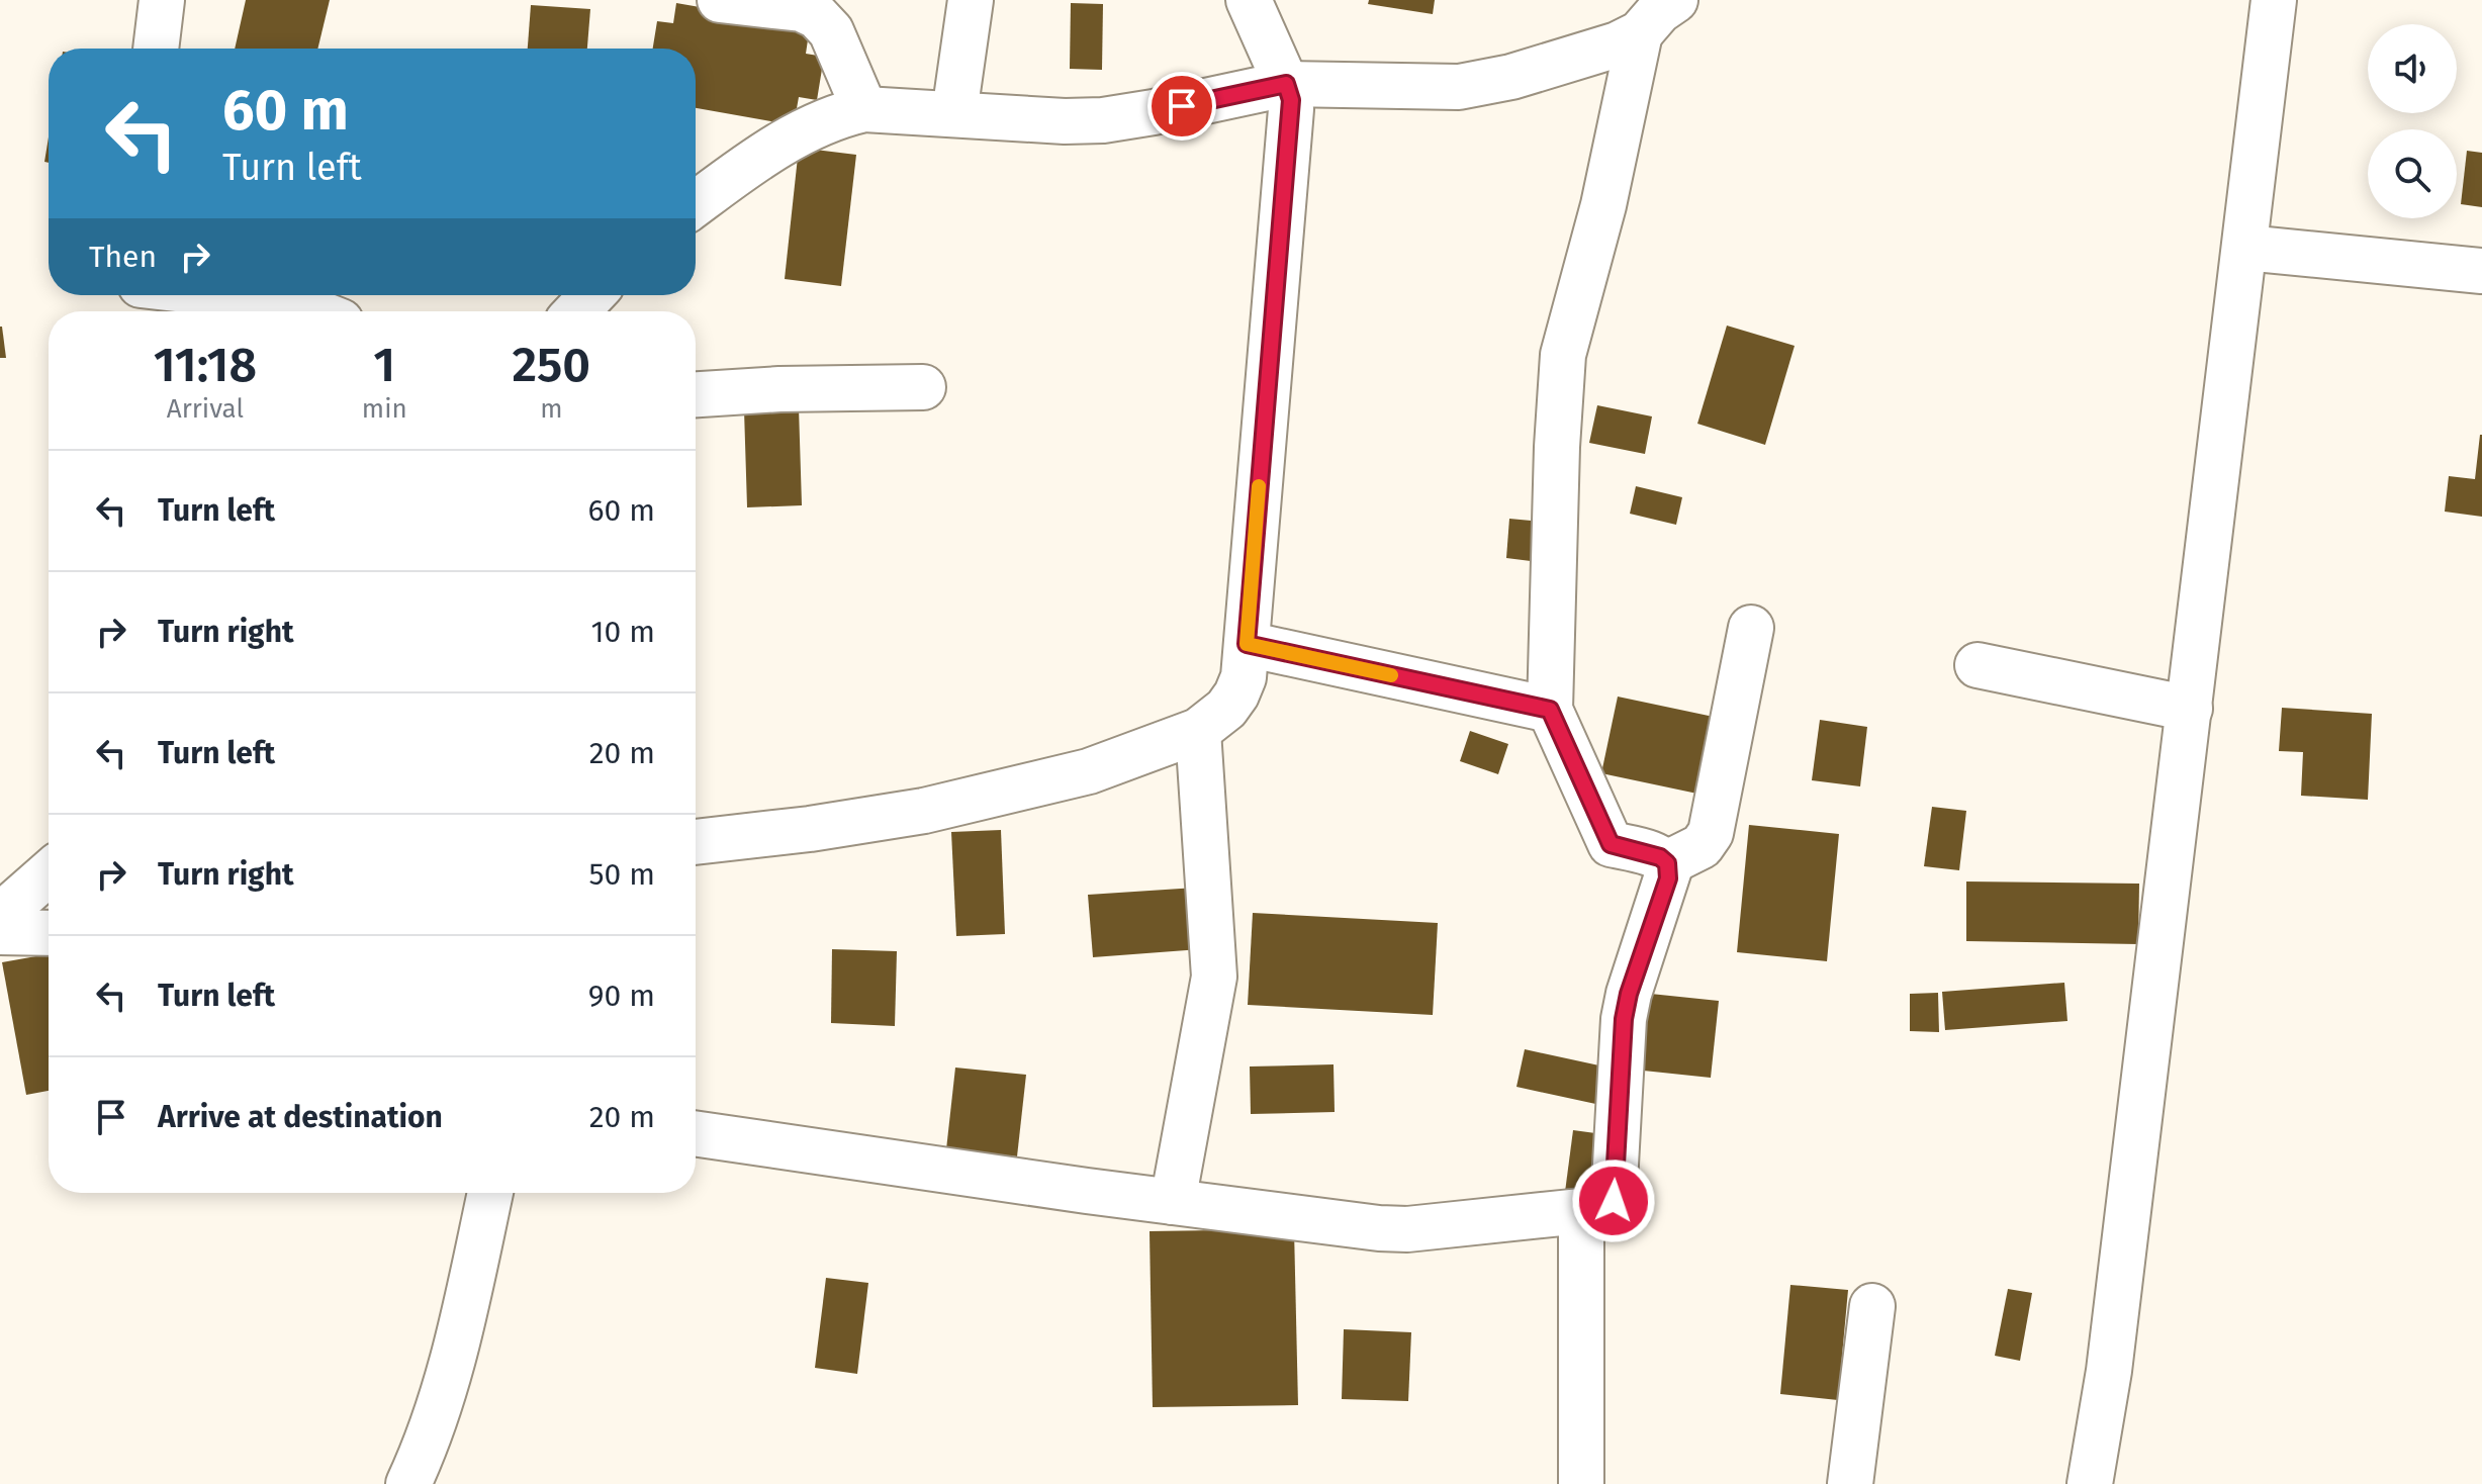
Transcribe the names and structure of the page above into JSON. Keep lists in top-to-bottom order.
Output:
{
  "page": {
    "turn": ["60 m", "Turn left"],
    "then": "Then",
    "eta": [
      "11:18",
      "Arrival",
      "1",
      "min",
      "250",
      "m"
    ],
    "list": [
      {
        "name": "Turn left",
        "value": "60 m"
      },
      {
        "name": "Turn right",
        "value": "10 m"
      },
      {
        "name": "Turn left",
        "value": "20 m"
      },
      {
        "name": "Turn right",
        "value": "50 m"
      },
      {
        "name": "Turn left",
        "value": "90 m"
      },
      {
        "name": "Arrive at destination",
        "value": "20 m"
      }
    ]
  }
}
